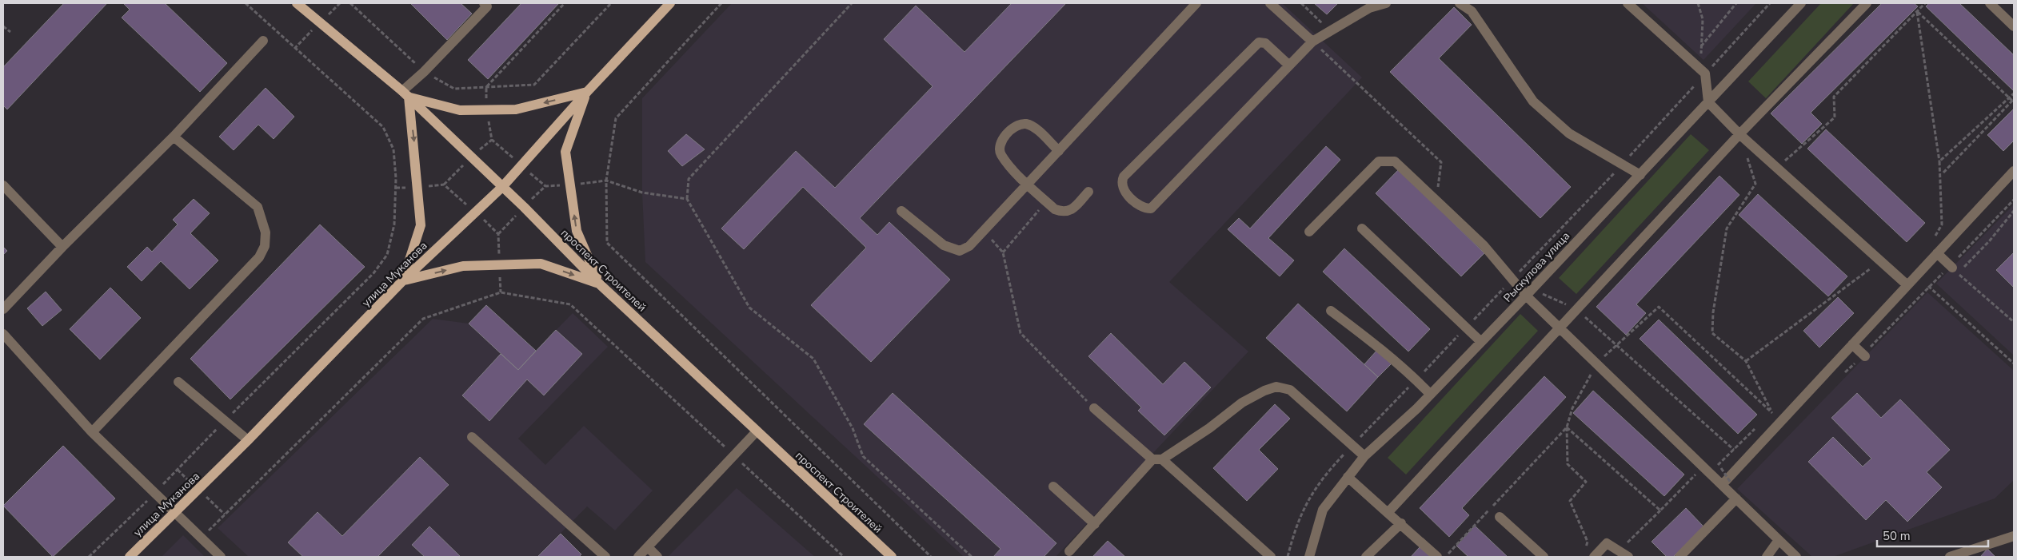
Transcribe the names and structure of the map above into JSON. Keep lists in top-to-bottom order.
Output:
{
  "streets": {
    "main road": ["проспект Строителей", "улица Муканова"],
    "street": ["Рыскулова улица"]
  },
  "crossings": [
    ["проспект Строителей", "улица Муканова"]
  ],
  "scale_bar": "50 m"
}
